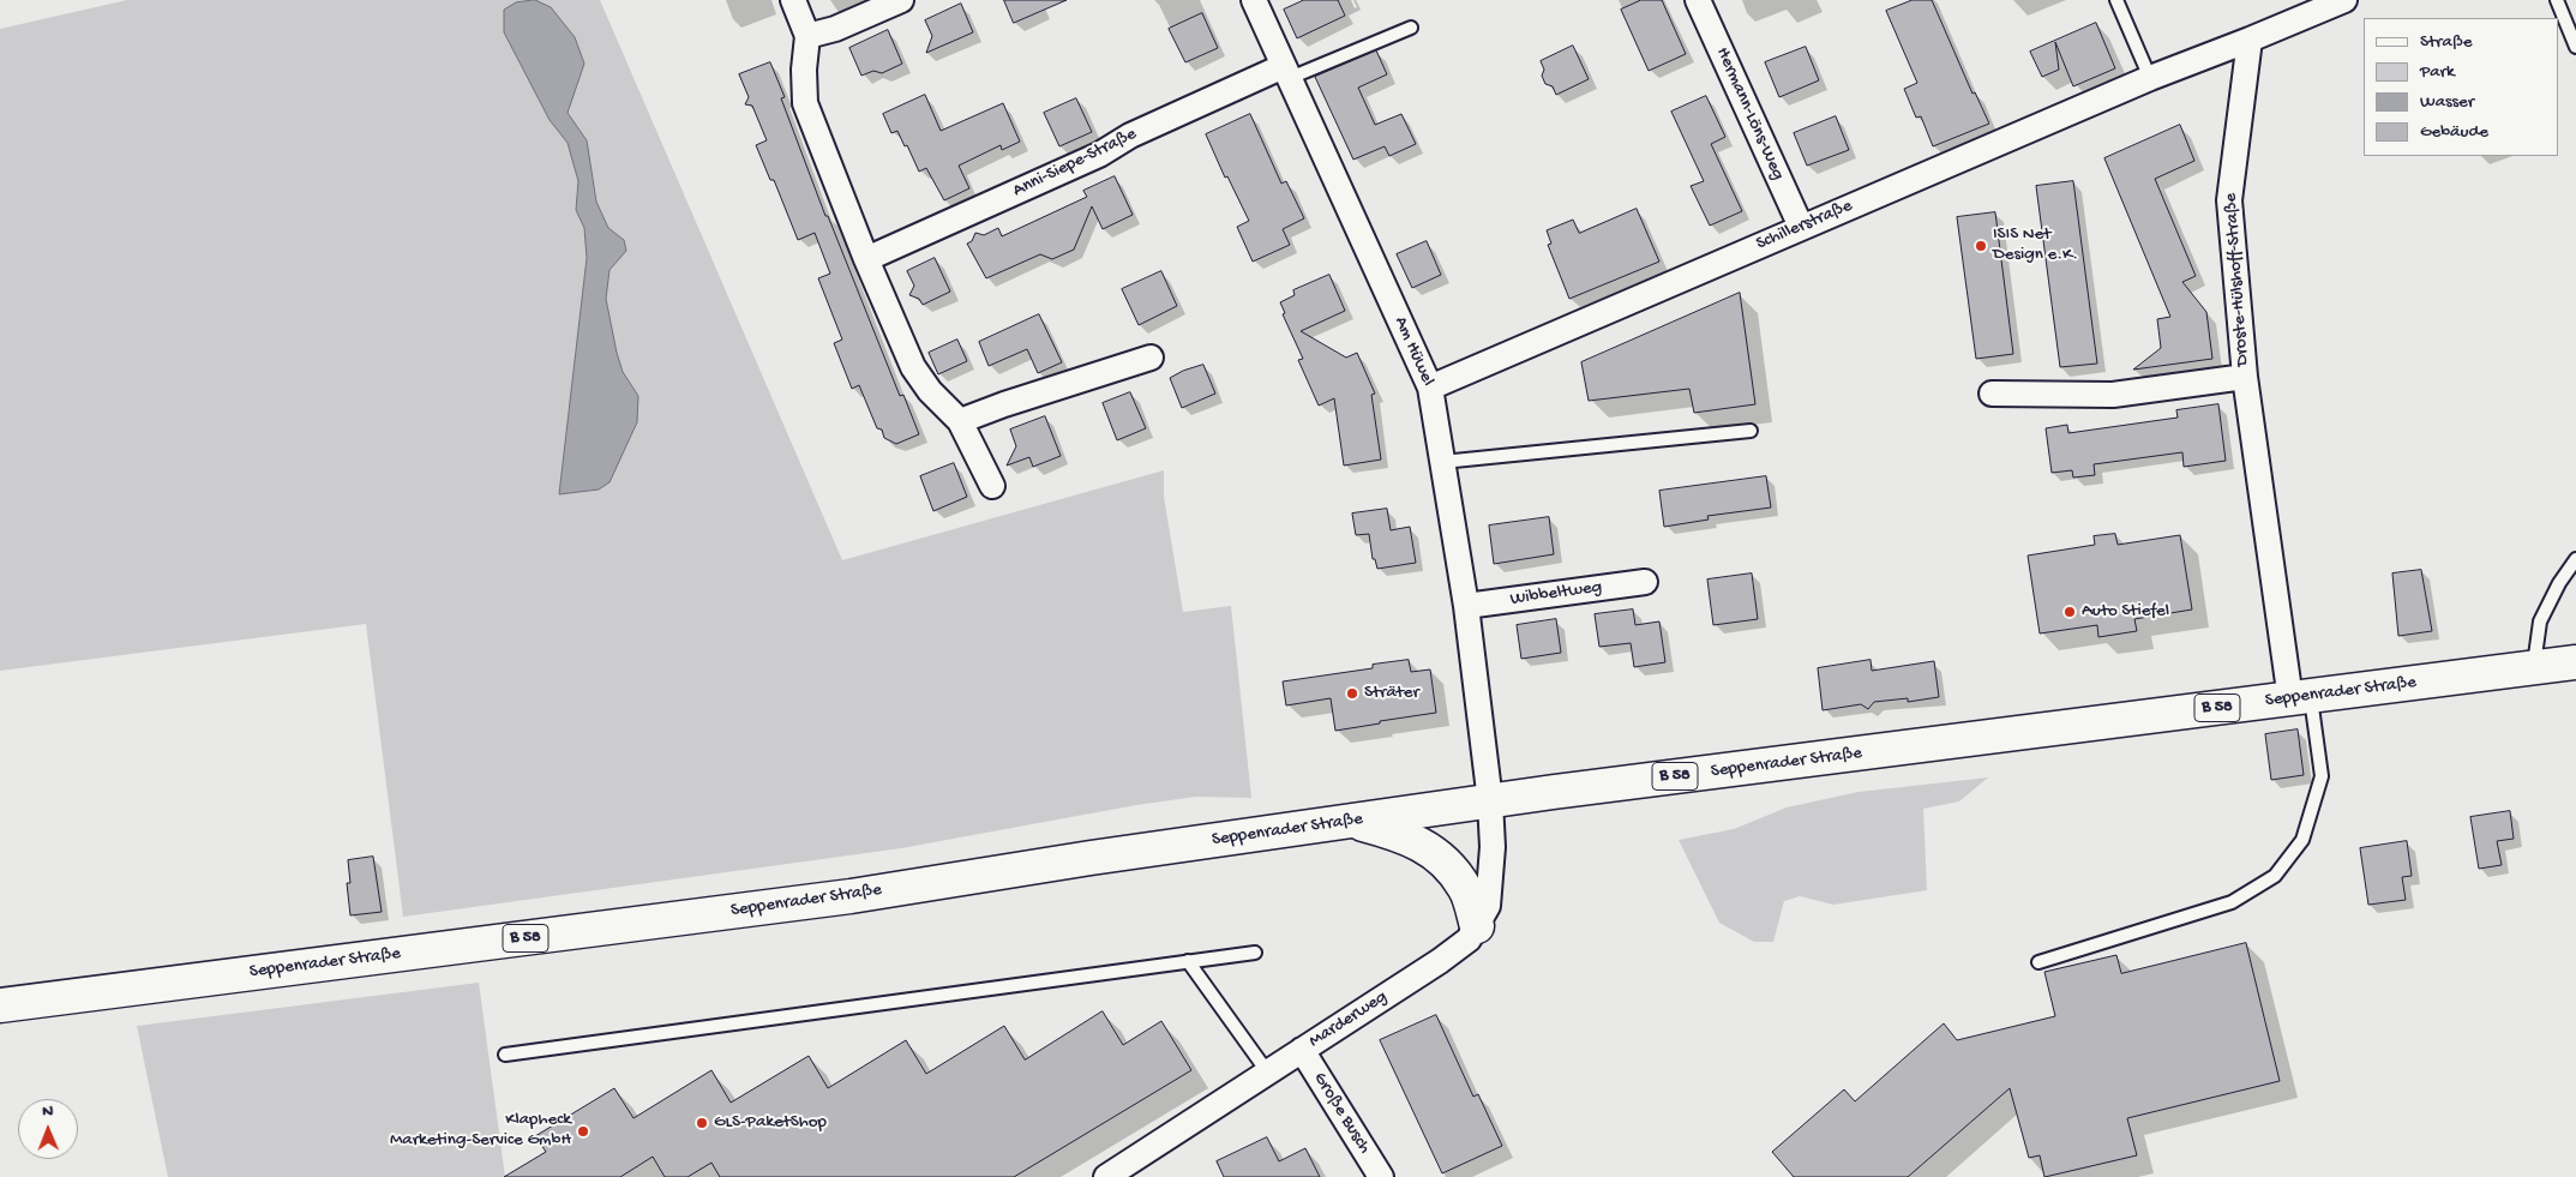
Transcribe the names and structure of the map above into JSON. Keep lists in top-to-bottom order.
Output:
{
  "streets": {
    "main road": ["Seppenrader Straße", "B 58"],
    "street": [
      "Hermann-Löns-Weg",
      "Anni-Siepe-Straße",
      "Schillerstraße",
      "Droste-Hülshoff-Straße",
      "Am Hüwel",
      "Wibbeltweg",
      "Marderweg",
      "Große Busch"
    ]
  },
  "crossings": [
    ["Hermann-Löns-Weg", "Schillerstraße"],
    ["Anni-Siepe-Straße", "Am Hüwel"],
    ["Schillerstraße", "Droste-Hülshoff-Straße"],
    ["Schillerstraße", "Am Hüwel"],
    ["Droste-Hülshoff-Straße", "Seppenrader Straße"],
    ["Am Hüwel", "Wibbeltweg"],
    ["Am Hüwel", "Seppenrader Straße"],
    ["Am Hüwel", "Marderweg"],
    ["Seppenrader Straße", "Marderweg"],
    ["Marderweg", "Große Busch"]
  ],
  "places": [
    "ISIS Net Design e.K.",
    "Auto Stiefel",
    "Sträter",
    "GLS-PaketShop",
    "Klapheck Marketing-Service GmbH"
  ],
  "legend": [
    "Straße",
    "Park",
    "Wasser",
    "Gebäude"
  ],
  "north": "top"
}
